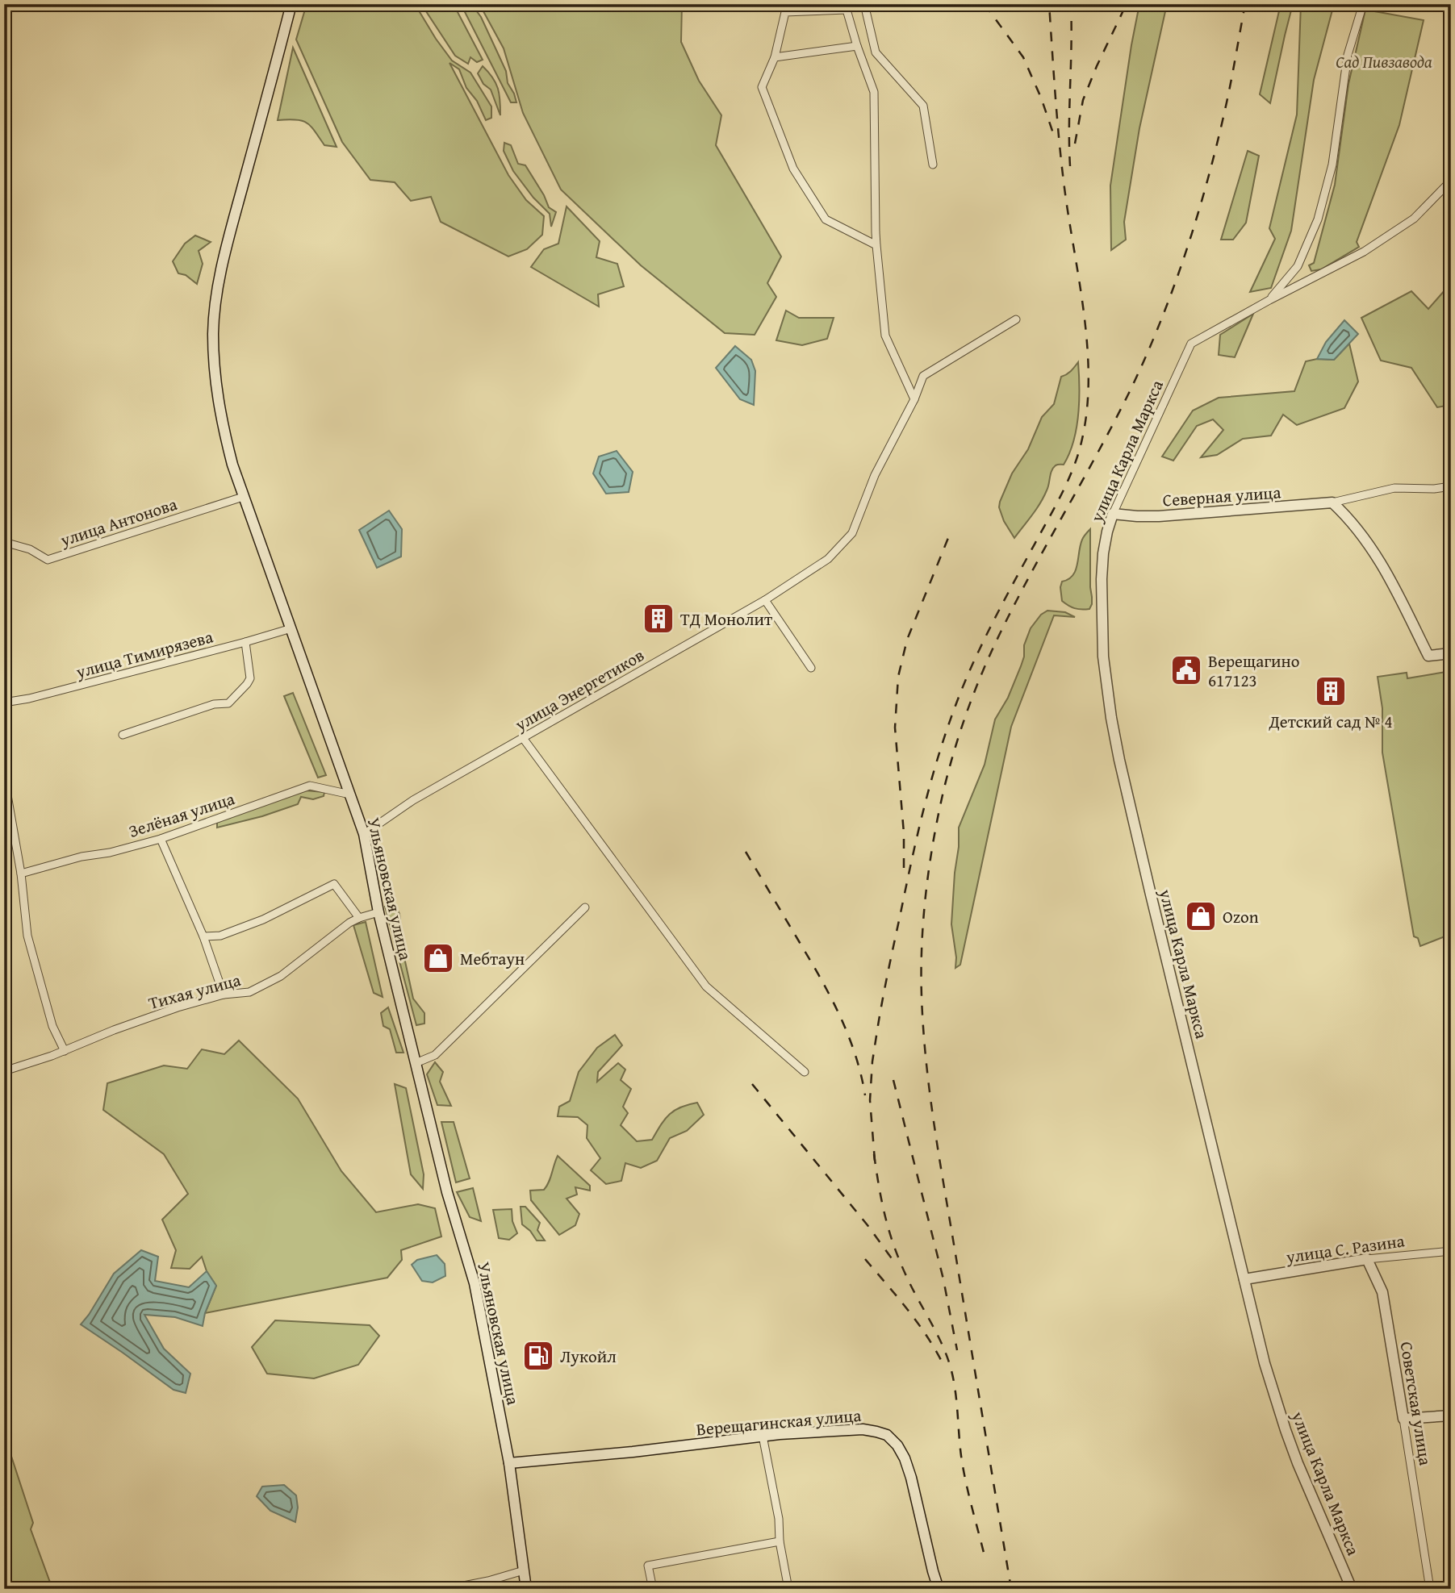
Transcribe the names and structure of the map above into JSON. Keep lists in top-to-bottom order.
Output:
{
  "streets": {
    "main road": [
      "улица Карла Маркса",
      "Северная улица",
      "Ульяновская улица",
      "улица С. Разина",
      "Советская улица",
      "Верещагинская улица"
    ],
    "street": [
      "улица Антонова",
      "улица Тимирязева",
      "улица Энергетиков",
      "Зелёная улица",
      "Тихая улица"
    ]
  },
  "crossings": [
    ["улица Карла Маркса", "Северная улица"],
    ["улица Карла Маркса", "улица С. Разина"],
    ["улица Антонова", "Ульяновская улица"],
    ["улица Тимирязева", "Ульяновская улица"],
    ["улица Энергетиков", "Ульяновская улица"],
    ["Зелёная улица", "Ульяновская улица"],
    ["Ульяновская улица", "Тихая улица"],
    ["Ульяновская улица", "Верещагинская улица"],
    ["улица С. Разина", "Советская улица"]
  ],
  "parks": ["Сад Пивзавода"],
  "places": {
    "building": ["ТД Монолит", "Детский сад № 4"],
    "public building": ["Верещагино 617123"],
    "shop": ["Ozon", "Мебтаун"],
    "fuel station": ["Лукойл"]
  }
}
